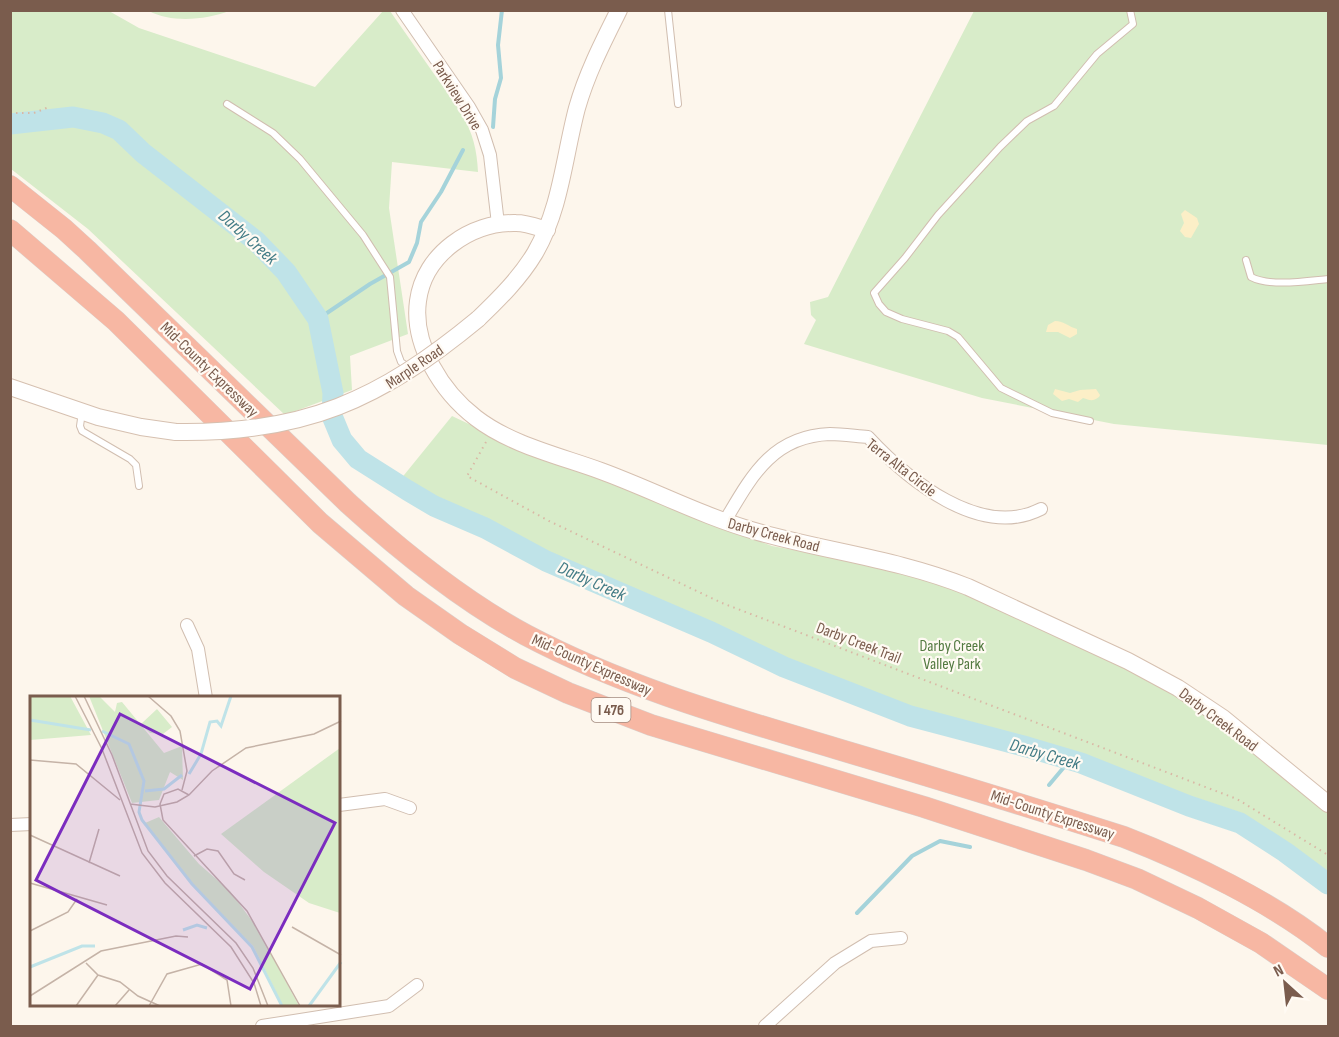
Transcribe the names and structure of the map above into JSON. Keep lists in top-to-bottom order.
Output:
{
  "streets": {
    "highway": ["Mid-County Expressway", "I 476"],
    "street": [
      "Parkview Drive",
      "Marple Road",
      "Terra Alta Circle",
      "Darby Creek Road"
    ],
    "path": ["Darby Creek Trail"]
  },
  "crossings": [
    ["Parkview Drive", "Darby Creek Road"],
    ["Marple Road", "Darby Creek Road"],
    ["Terra Alta Circle", "Darby Creek Road"],
    ["Darby Creek Road", "Darby Creek Trail"]
  ],
  "water": ["Darby Creek"],
  "parks": ["Darby Creek Valley Park"],
  "north": "top left"
}
